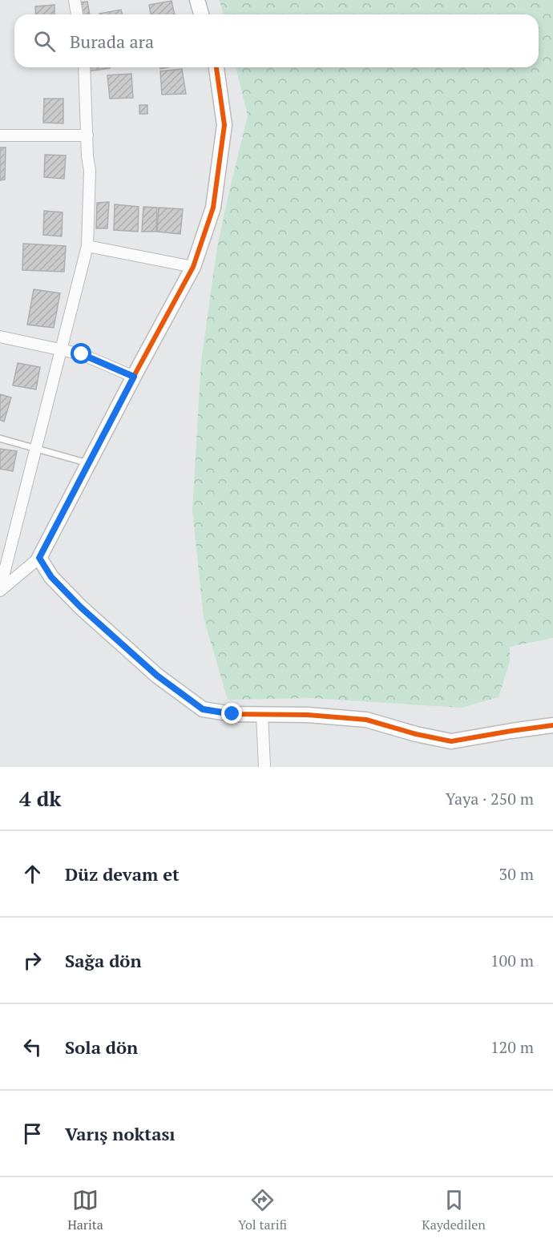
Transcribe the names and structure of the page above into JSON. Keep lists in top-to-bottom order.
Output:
{
  "page": {
    "search": "Burada ara",
    "heading": ["4 dk", "Yaya · 250 m"],
    "list": [
      ["Düz devam et", "30 m"],
      ["Sağa dön", "100 m"],
      ["Sola dön", "120 m"],
      "Varış noktası"
    ],
    "nav": ["Harita", "Yol tarifi", "Kaydedilen"]
  }
}
